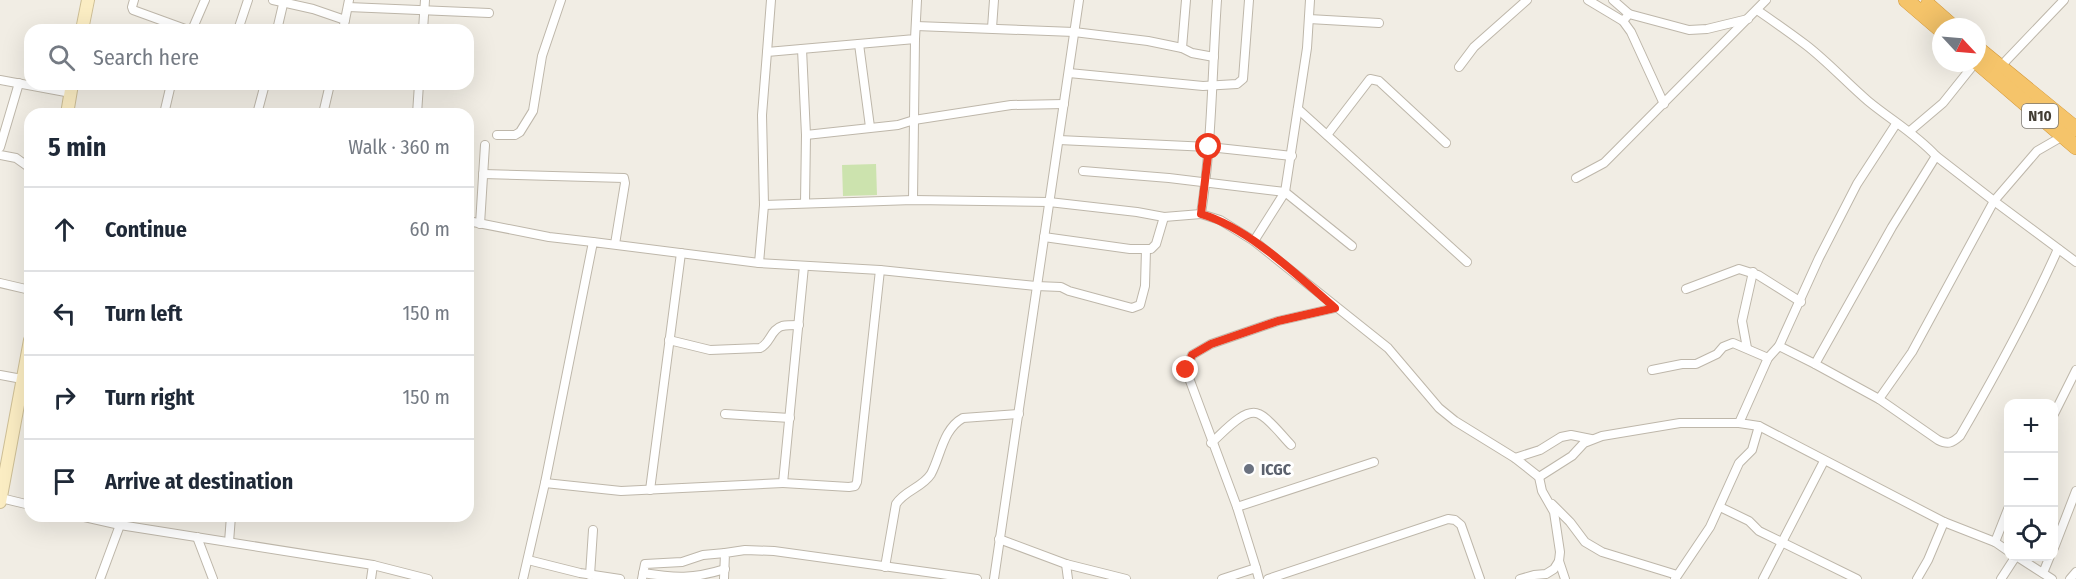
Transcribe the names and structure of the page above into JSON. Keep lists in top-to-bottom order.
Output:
{
  "streets": {
    "highway": ["N10"]
  },
  "places": ["ICGC"],
  "north": "bottom right",
  "page": {
    "search": "Search here",
    "heading": ["5 min", "Walk · 360 m"],
    "list": [
      ["Continue", "60 m"],
      ["Turn left", "150 m"],
      ["Turn right", "150 m"],
      "Arrive at destination"
    ],
    "map_buttons": ["+", "−"]
  }
}
